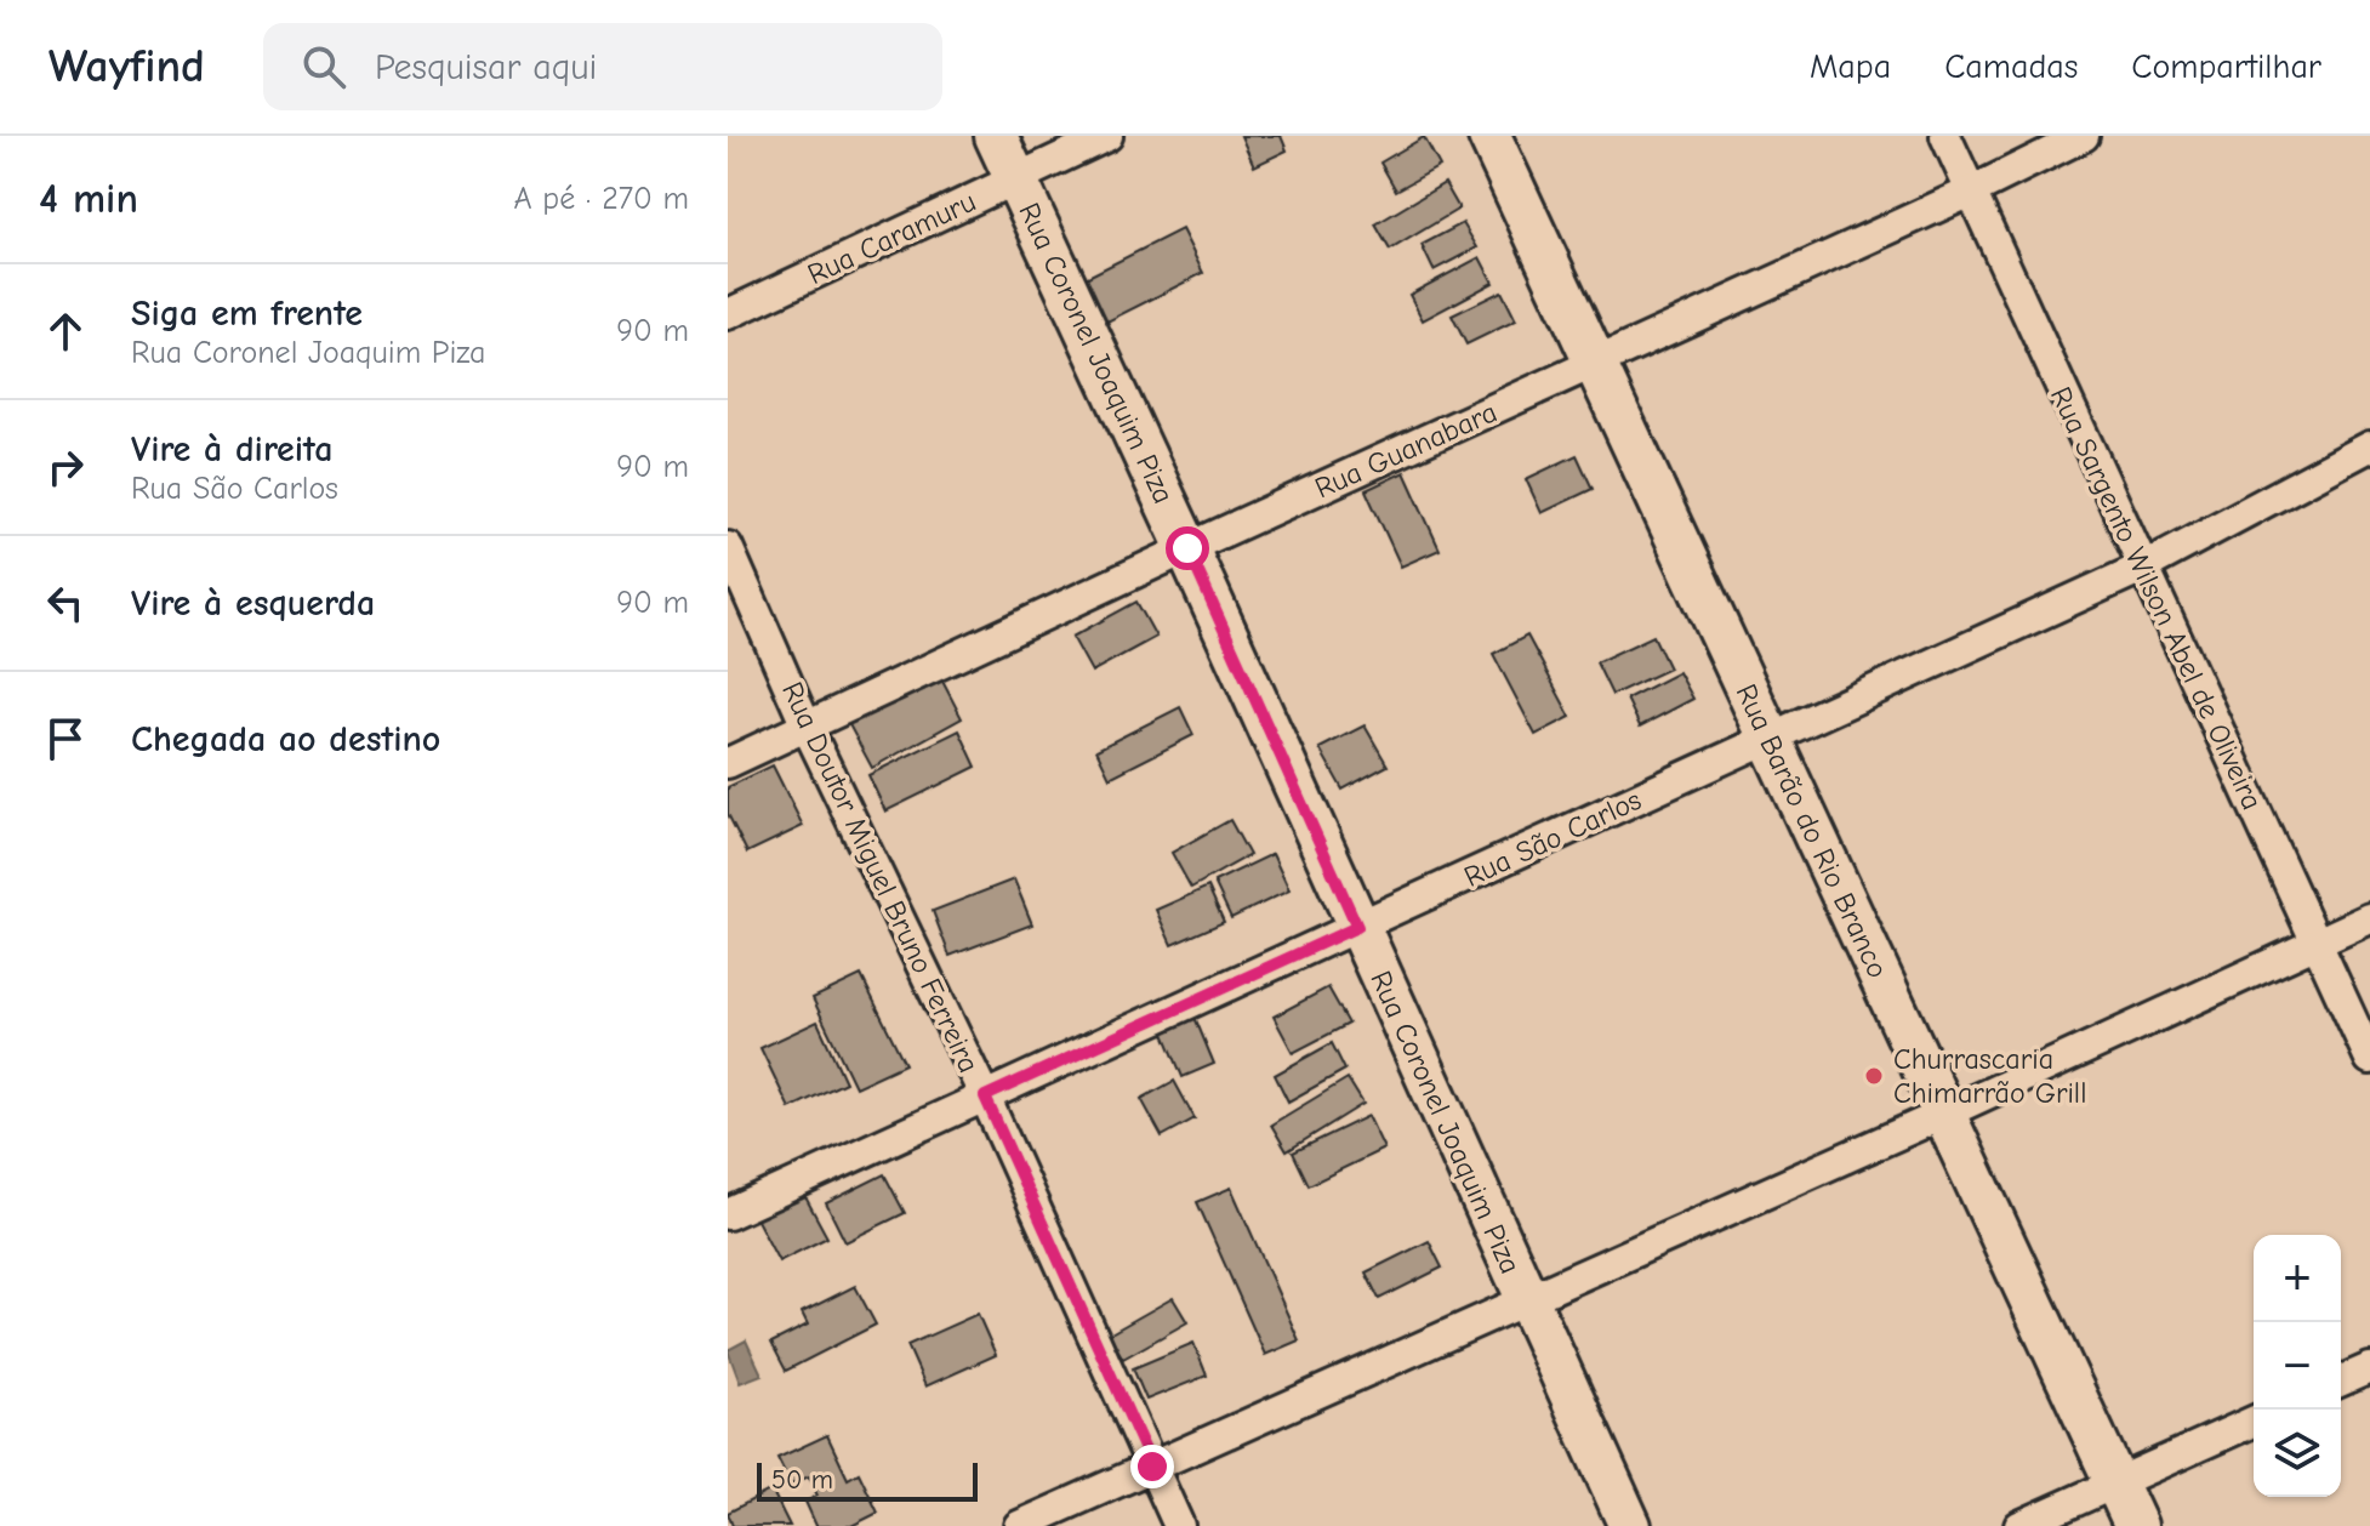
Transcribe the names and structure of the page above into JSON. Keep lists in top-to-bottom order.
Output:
{
  "streets": {
    "main road": ["Rua Coronel Joaquim Piza", "Rua Barão do Rio Branco"],
    "street": [
      "Rua Caramuru",
      "Rua Guanabara",
      "Rua Sargento Wilson Abel de Oliveira",
      "Rua São Carlos",
      "Rua Doutor Miguel Bruno Ferreira"
    ]
  },
  "crossings": [
    ["Rua Caramuru", "Rua Coronel Joaquim Piza"],
    ["Rua Coronel Joaquim Piza", "Rua Guanabara"],
    ["Rua Coronel Joaquim Piza", "Rua São Carlos"],
    ["Rua Guanabara", "Rua Sargento Wilson Abel de Oliveira"],
    ["Rua Guanabara", "Rua Barão do Rio Branco"],
    ["Rua Guanabara", "Rua Doutor Miguel Bruno Ferreira"],
    ["Rua Sargento Wilson Abel de Oliveira", "Rua São Carlos"],
    ["Rua Barão do Rio Branco", "Rua São Carlos"],
    ["Rua São Carlos", "Rua Doutor Miguel Bruno Ferreira"]
  ],
  "places": ["Churrascaria Chimarrão Grill"],
  "scale_bar": "50 m",
  "page": {
    "header": "Wayfind",
    "search": "Pesquisar aqui",
    "nav": ["Mapa", "Camadas", "Compartilhar"],
    "heading": ["4 min", "A pé · 270 m"],
    "list": [
      ["Siga em frente", "Rua Coronel Joaquim Piza", "90 m"],
      ["Vire à direita", "Rua São Carlos", "90 m"],
      ["Vire à esquerda", "90 m"],
      "Chegada ao destino"
    ],
    "map_buttons": ["+", "−"],
    "scale": "50 m"
  }
}
